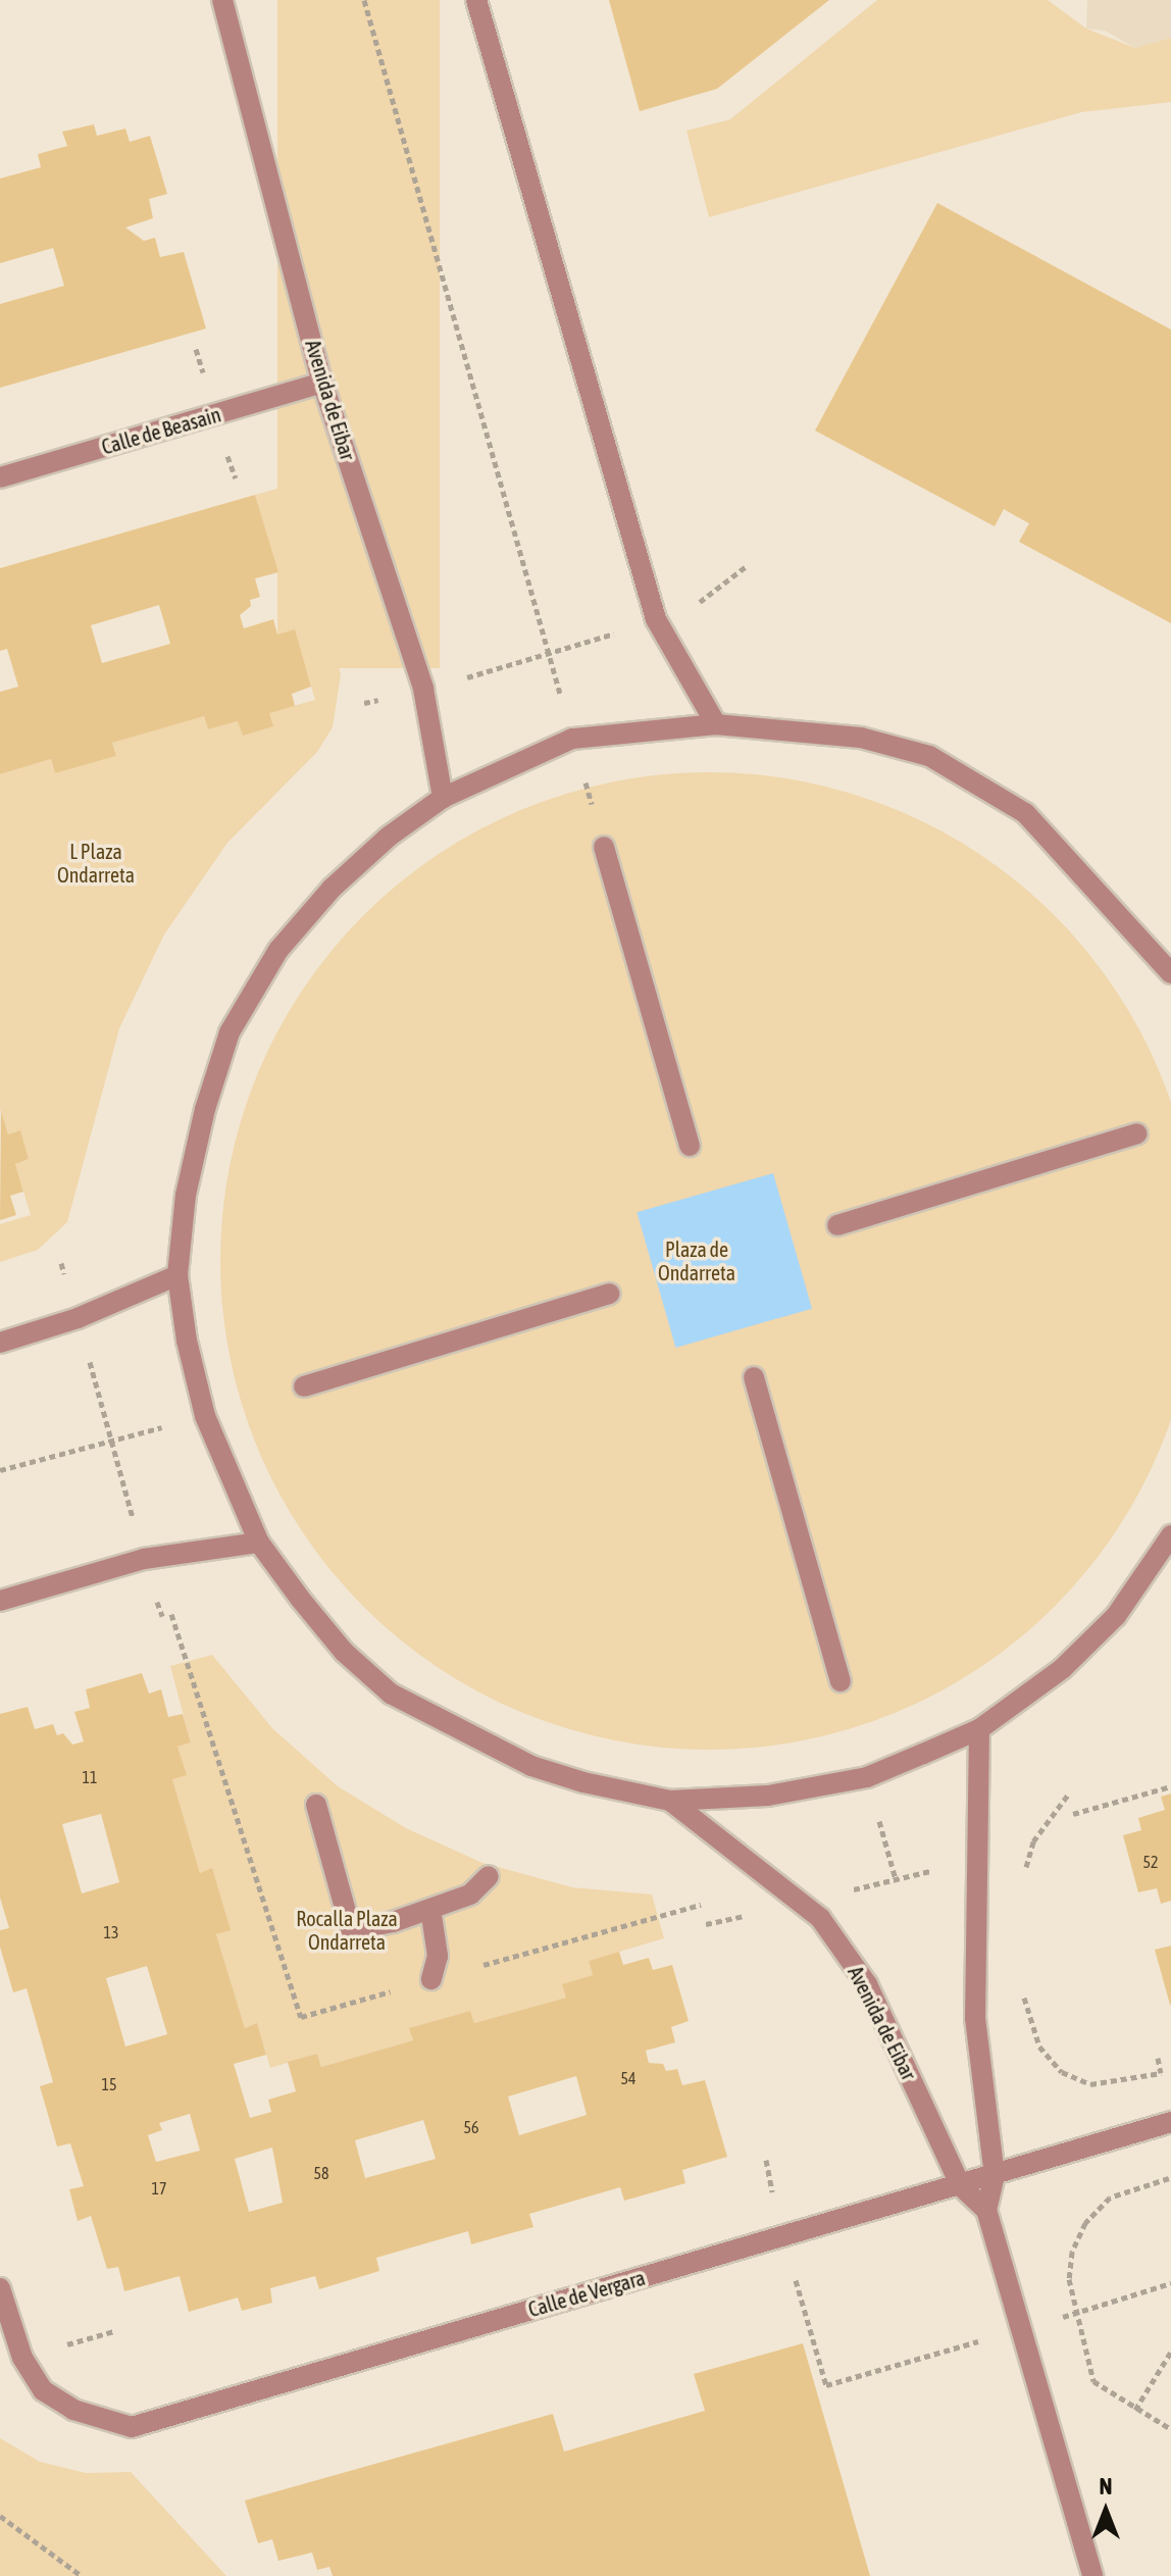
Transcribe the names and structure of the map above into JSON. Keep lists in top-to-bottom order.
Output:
{
  "streets": {
    "street": ["Avenida de Eibar", "Calle de Beasain", "Calle de Vergara"]
  },
  "crossings": [
    ["Avenida de Eibar", "Calle de Beasain"],
    ["Avenida de Eibar", "Calle de Vergara"]
  ],
  "parks": ["L Plaza Ondarreta", "Plaza de Ondarreta", "Rocalla Plaza Ondarreta"],
  "house_numbers": [
    "11",
    "52",
    "13",
    "54",
    "15",
    "56",
    "58",
    "17"
  ],
  "north": "top"
}
